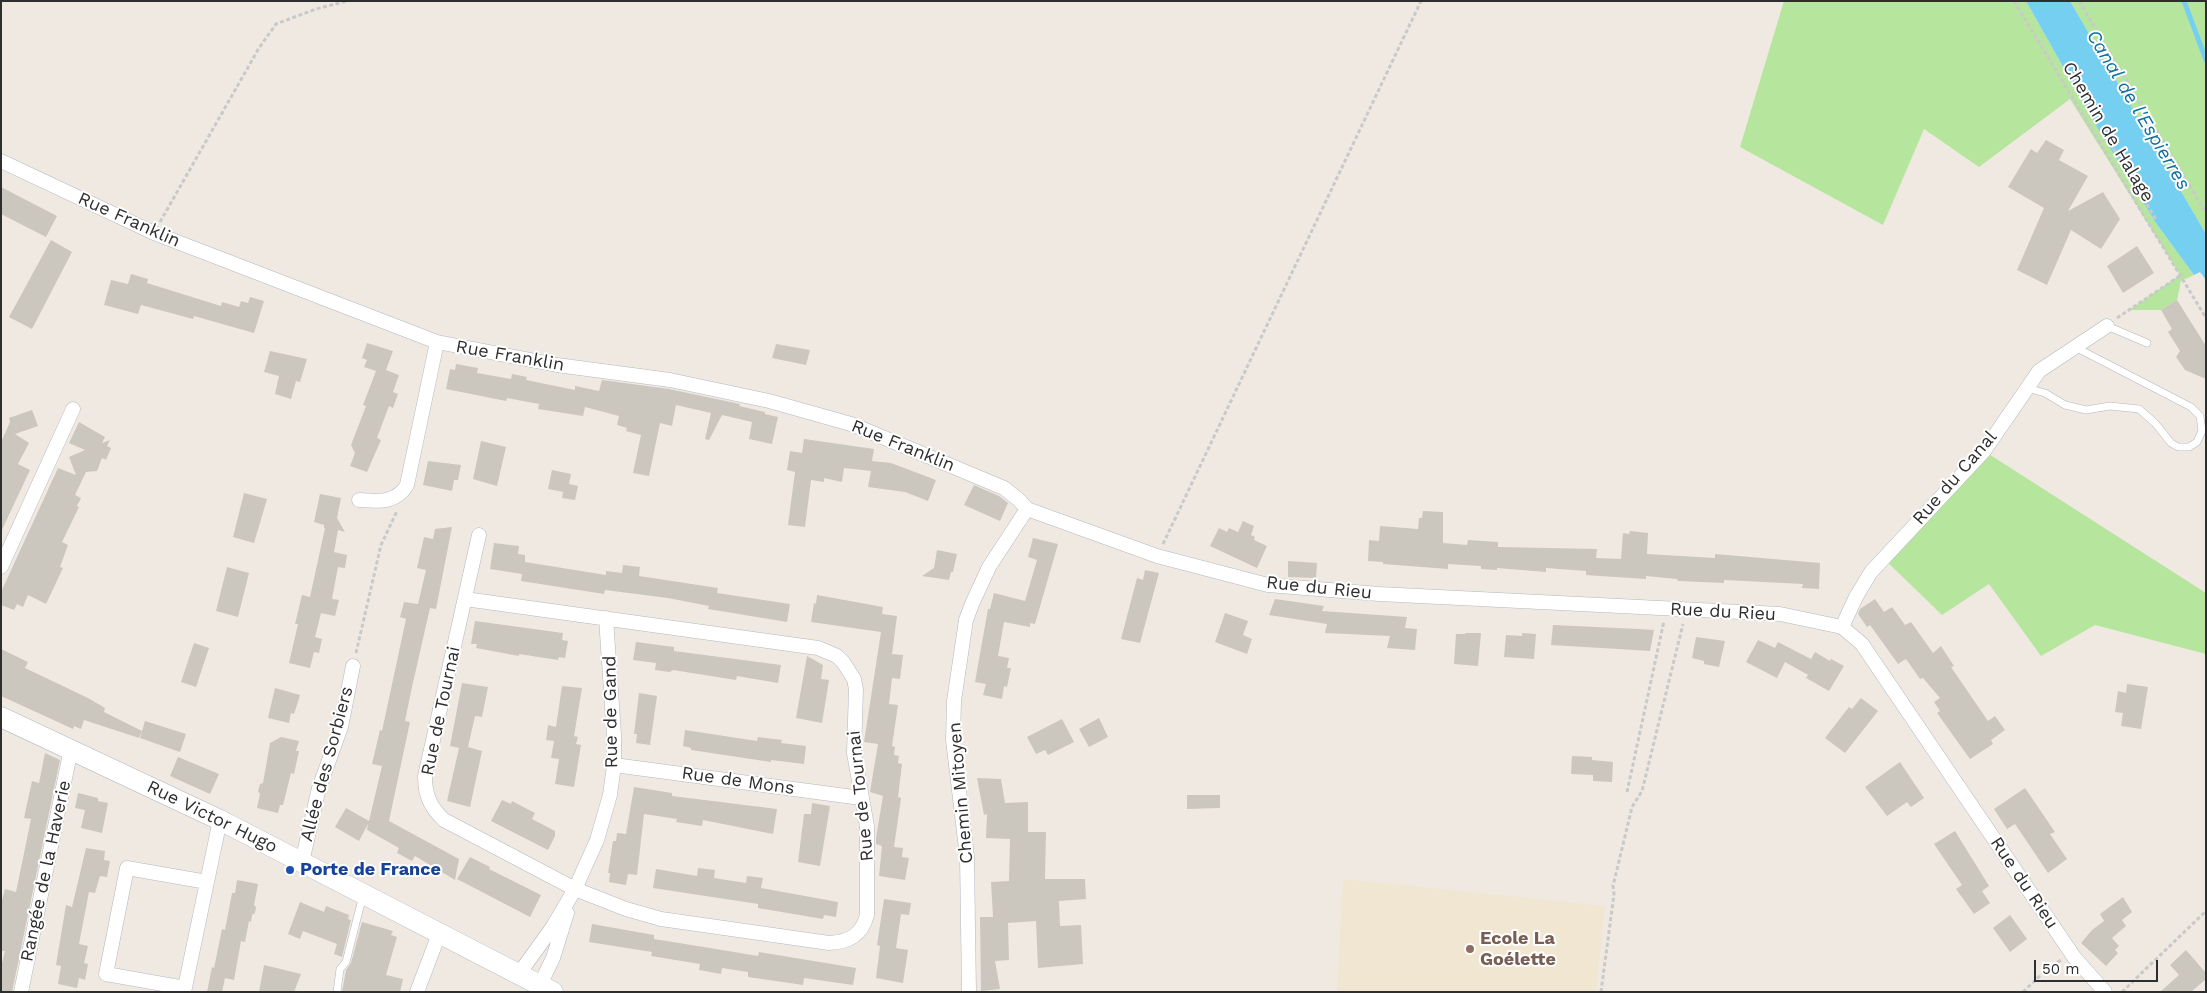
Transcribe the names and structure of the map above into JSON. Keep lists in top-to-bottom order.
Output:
{
  "streets": {
    "street": [
      "Rue Franklin",
      "Rue du Canal",
      "Rue du Rieu",
      "Rue de Tournai",
      "Rue de Gand",
      "Allée des Sorbiers",
      "Rue de Mons",
      "Chemin Mitoyen",
      "Rue Victor Hugo",
      "Rangée de la Haverie"
    ],
    "path": ["Chemin de Halage"]
  },
  "crossings": [
    ["Rue Franklin", "Chemin Mitoyen"],
    ["Rue du Canal", "Rue du Rieu"],
    ["Rue de Tournai", "Rue de Gand"],
    ["Rue de Tournai", "Rue de Mons"],
    ["Rue de Gand", "Rue de Mons"],
    ["Allée des Sorbiers", "Rue Victor Hugo"],
    ["Rue Victor Hugo", "Rangée de la Haverie"]
  ],
  "water": ["Canal de l'Espierres"],
  "places": ["Porte de France", "Ecole La Goélette"],
  "scale_bar": "50 m"
}
